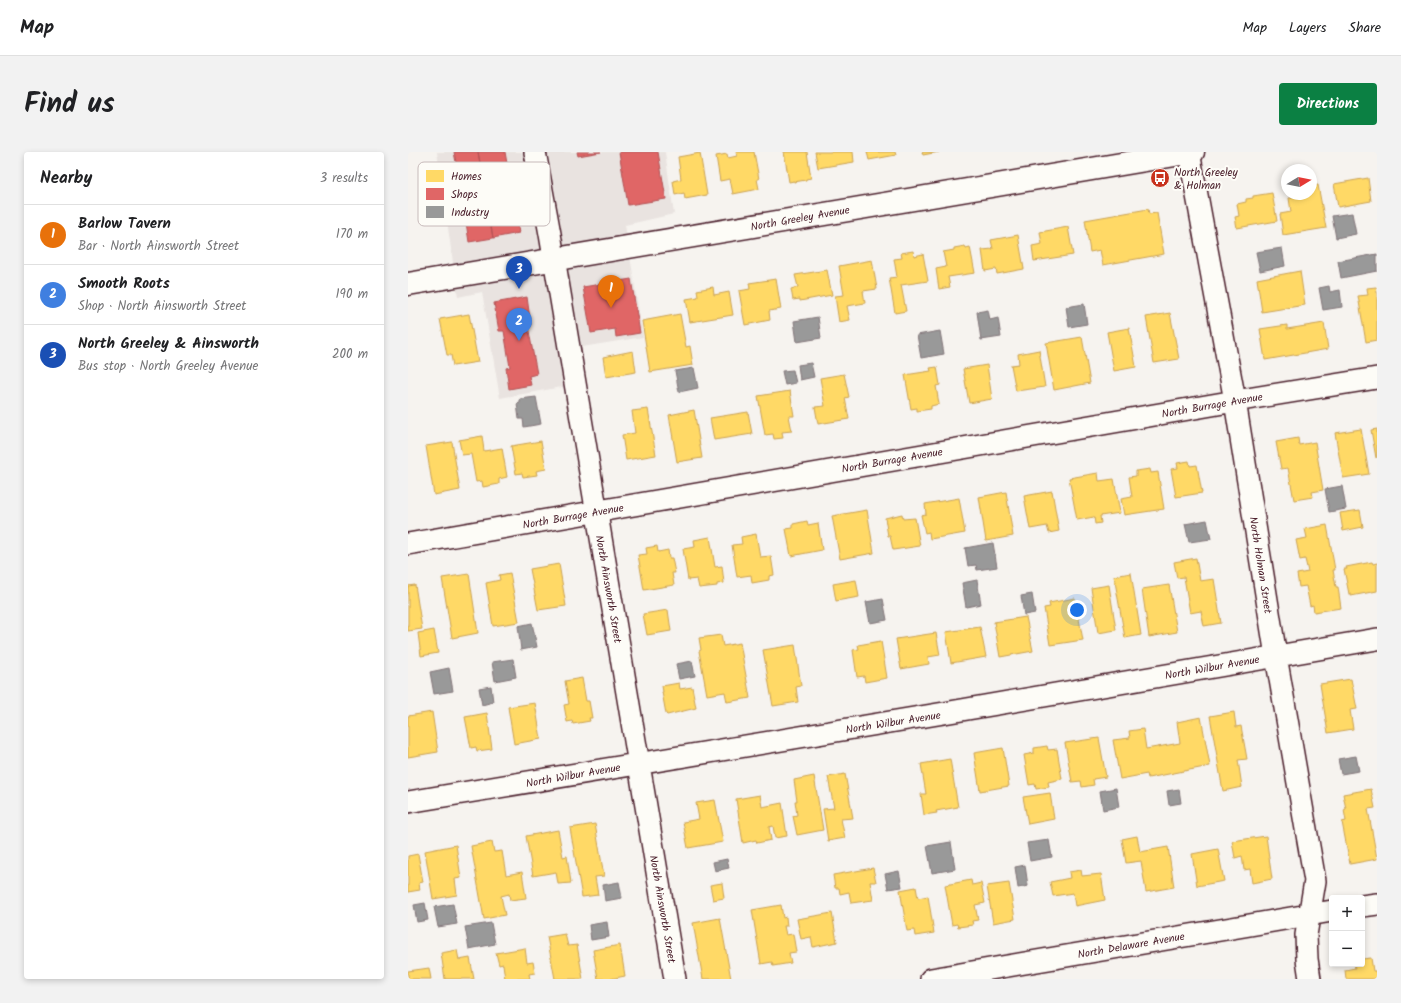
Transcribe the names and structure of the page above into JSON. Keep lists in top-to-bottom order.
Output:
{
  "streets": {
    "main road": ["North Greeley Avenue"],
    "street": [
      "North Burrage Avenue",
      "North Holman Street",
      "North Ainsworth Street",
      "North Wilbur Avenue",
      "North Delaware Avenue"
    ]
  },
  "crossings": [
    ["North Greeley Avenue", "North Holman Street"],
    ["North Greeley Avenue", "North Ainsworth Street"],
    ["North Burrage Avenue", "North Holman Street"],
    ["North Burrage Avenue", "North Ainsworth Street"],
    ["North Holman Street", "North Wilbur Avenue"],
    ["North Holman Street", "North Delaware Avenue"],
    ["North Ainsworth Street", "North Wilbur Avenue"]
  ],
  "places": {
    "bus stop": ["North Greeley & Holman"]
  },
  "legend": ["Homes", "Shops", "Industry"],
  "north": "right",
  "page": {
    "header": "Map",
    "nav": ["Map", "Layers", "Share"],
    "title": "Find us",
    "buttons": "Directions",
    "heading": ["Nearby", "3 results"],
    "list": [
      {
        "mark": "1",
        "name": "Barlow Tavern",
        "note": "Bar · North Ainsworth Street",
        "value": "170 m"
      },
      {
        "mark": "2",
        "name": "Smooth Roots",
        "note": "Shop · North Ainsworth Street",
        "value": "190 m"
      },
      {
        "mark": "3",
        "name": "North Greeley & Ainsworth",
        "note": "Bus stop · North Greeley Avenue",
        "value": "200 m"
      }
    ],
    "pins": ["3", "1", "2"],
    "map_buttons": ["+", "−"]
  }
}
